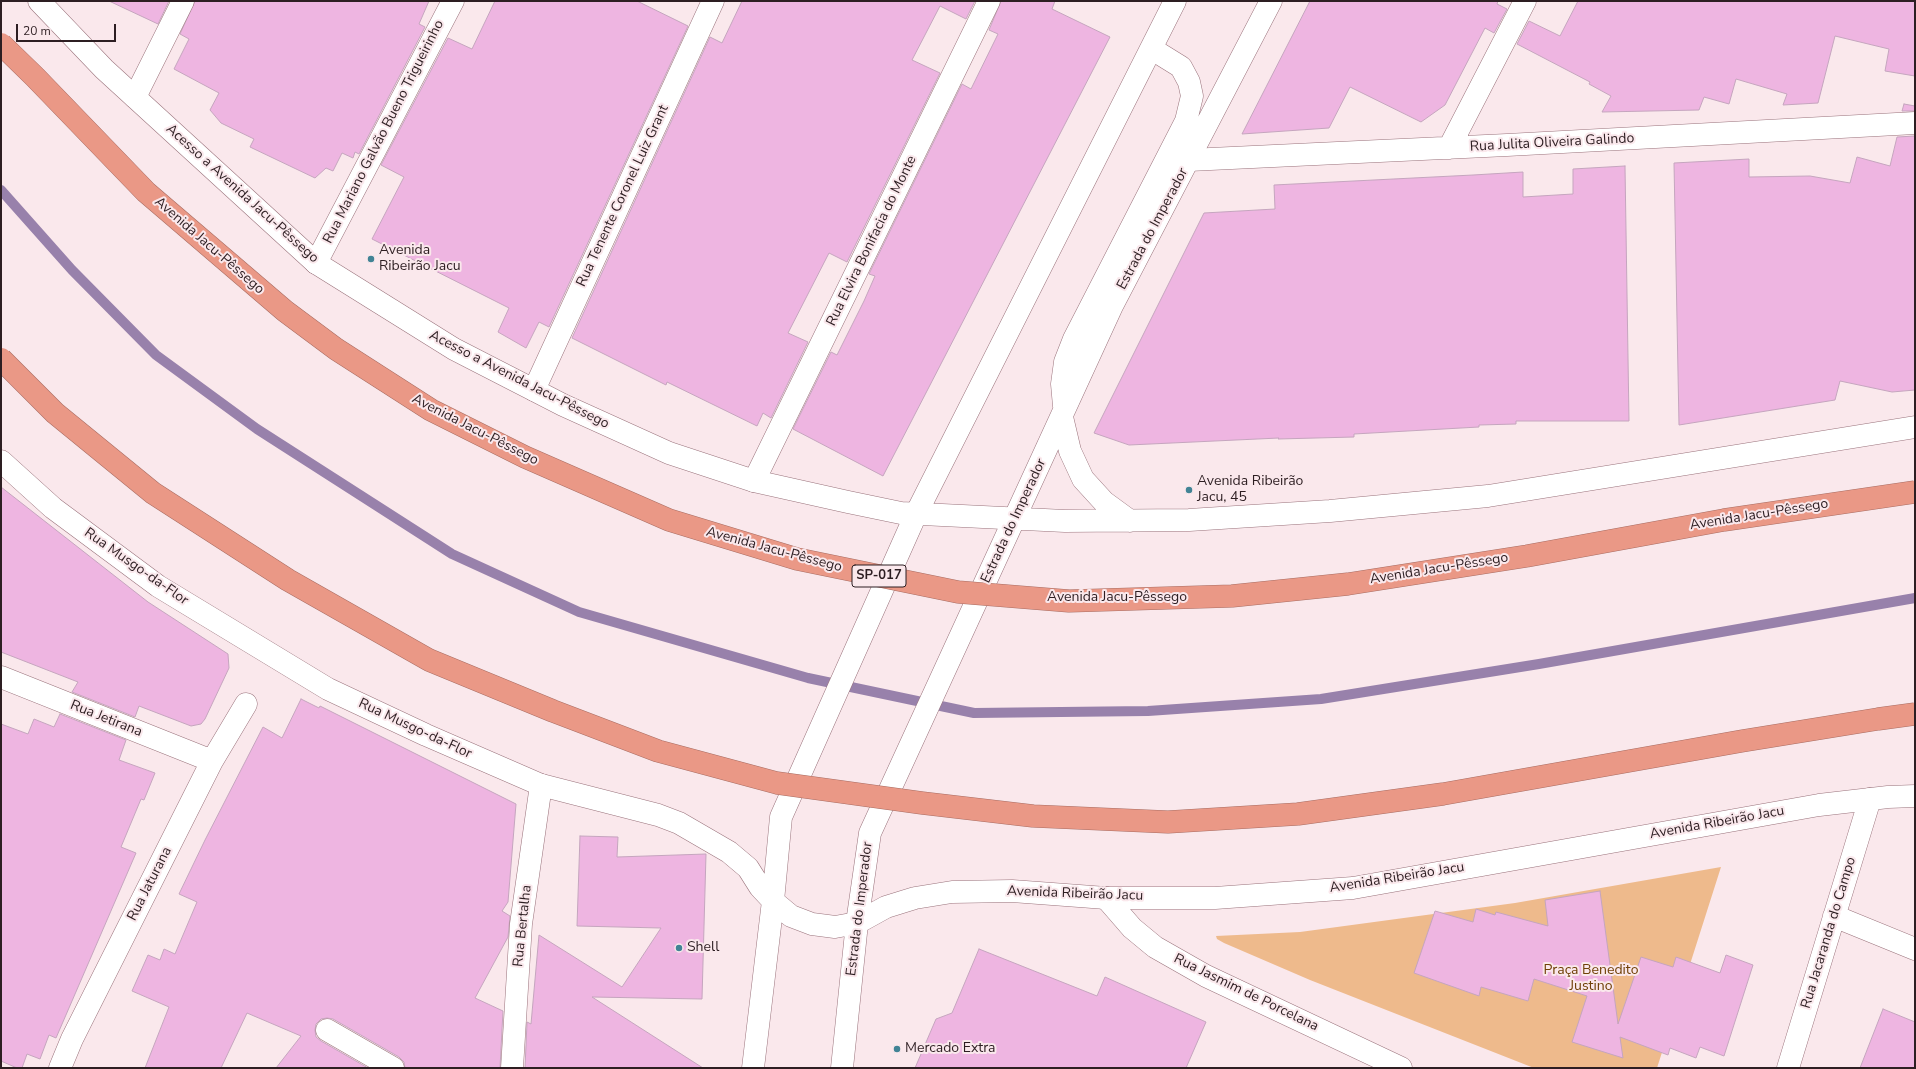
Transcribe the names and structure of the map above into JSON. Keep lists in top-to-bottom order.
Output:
{
  "streets": {
    "highway": ["Avenida Jacu-Pêssego", "SP-017"],
    "street": [
      "Rua Mariano Galvão Bueno Trigueirinho",
      "Rua Julita Oliveira Galindo",
      "Acesso a Avenida Jacu-Pêssego",
      "Rua Tenente Coronel Luiz Grant",
      "Estrada do Imperador",
      "Rua Elvira Bonifacia do Monte",
      "Rua Musgo-da-Flor",
      "Rua Jetirana",
      "Avenida Ribeirão Jacu",
      "Rua Jaturana",
      "Rua Bertalha",
      "Rua Jacaranda do Campo",
      "Rua Jasmim de Porcelana"
    ]
  },
  "crossings": [
    ["Rua Mariano Galvão Bueno Trigueirinho", "Acesso a Avenida Jacu-Pêssego"],
    ["Rua Julita Oliveira Galindo", "Estrada do Imperador"],
    ["Acesso a Avenida Jacu-Pêssego", "Rua Tenente Coronel Luiz Grant"],
    ["Acesso a Avenida Jacu-Pêssego", "Estrada do Imperador"],
    ["Acesso a Avenida Jacu-Pêssego", "Rua Elvira Bonifacia do Monte"],
    ["Estrada do Imperador", "Rua Musgo-da-Flor"],
    ["Estrada do Imperador", "Avenida Ribeirão Jacu"],
    ["Rua Musgo-da-Flor", "Avenida Ribeirão Jacu"],
    ["Rua Musgo-da-Flor", "Rua Bertalha"],
    ["Rua Jetirana", "Rua Jaturana"],
    ["Avenida Ribeirão Jacu", "Rua Jacaranda do Campo"],
    ["Avenida Ribeirão Jacu", "Rua Jasmim de Porcelana"]
  ],
  "parks": ["Praça Benedito Justino"],
  "places": [
    "Avenida Ribeirão Jacu",
    "Avenida Ribeirão Jacu, 45",
    "Shell",
    "Mercado Extra"
  ],
  "scale_bar": "20 m"
}
